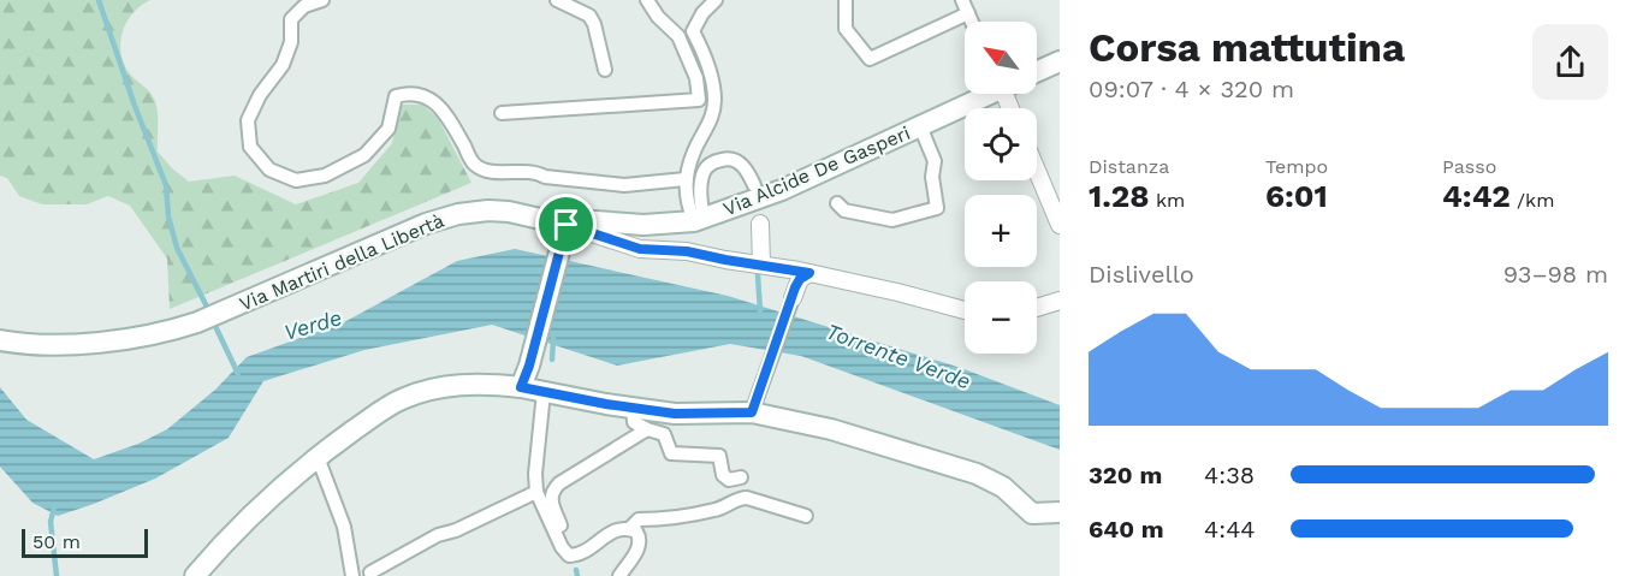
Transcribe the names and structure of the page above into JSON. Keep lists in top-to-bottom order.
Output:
{
  "streets": {
    "main road": ["Via Alcide De Gasperi", "Via Martiri della Libertà"]
  },
  "crossings": [
    ["Via Alcide De Gasperi", "Via Martiri della Libertà"]
  ],
  "water": ["Verde", "Torrente Verde"],
  "scale_bar": "50 m",
  "north": "top left",
  "page": {
    "heading": ["Corsa mattutina", "09:07 · 4 × 320 m"],
    "map_buttons": ["+", "−"],
    "stats": [
      ["Distanza", "1.28 km"],
      ["Tempo", "6:01"],
      ["Passo", "4:42 /km"]
    ],
    "chart": ["Dislivello", "93–98 m"],
    "list": [
      {
        "name": "320 m",
        "note": "4:38"
      },
      {
        "name": "640 m",
        "note": "4:44"
      }
    ],
    "scale": "50 m"
  }
}
